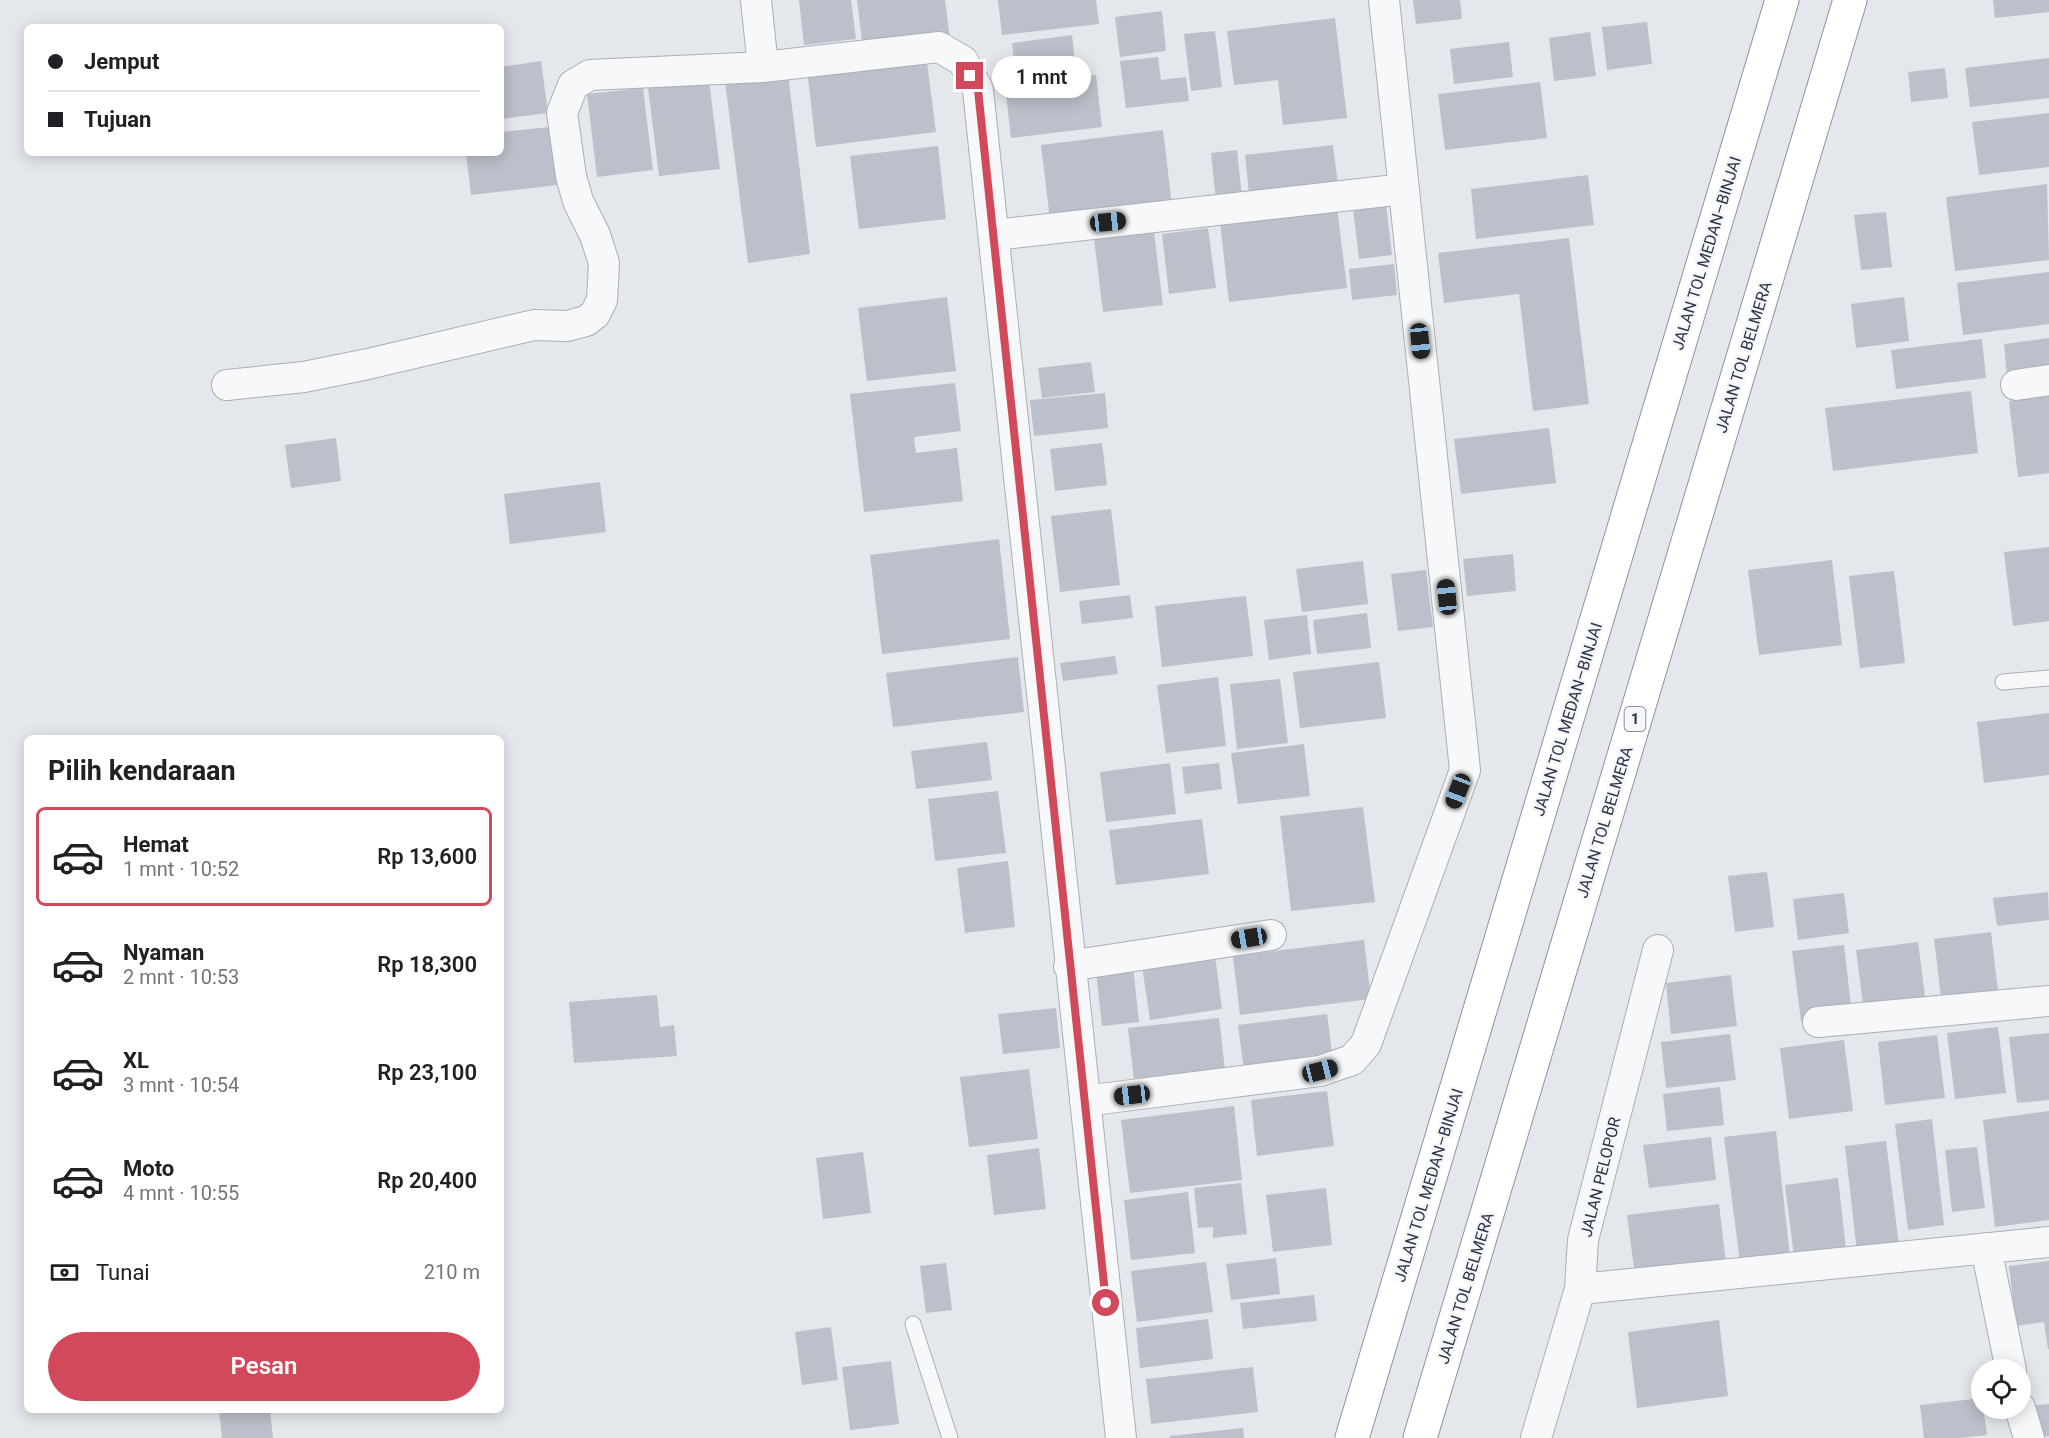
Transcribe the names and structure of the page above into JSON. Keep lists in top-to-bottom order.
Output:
{
  "streets": {
    "highway": ["JALAN TOL MEDAN–BINJAI", "JALAN TOL BELMERA", "1"],
    "street": ["JALAN PELOPOR"]
  },
  "page": {
    "banner": ["Jemput", "Tujuan"],
    "bubble": "1 mnt",
    "heading": "Pilih kendaraan",
    "list": [
      {
        "name": "Hemat",
        "note": "1 mnt · 10:52",
        "value": "Rp 13,600"
      },
      {
        "name": "Nyaman",
        "note": "2 mnt · 10:53",
        "value": "Rp 18,300"
      },
      {
        "name": "XL",
        "note": "3 mnt · 10:54",
        "value": "Rp 23,100"
      },
      {
        "name": "Moto",
        "note": "4 mnt · 10:55",
        "value": "Rp 20,400"
      }
    ],
    "pay": ["Tunai", "210 m"],
    "buttons": "Pesan"
  }
}
